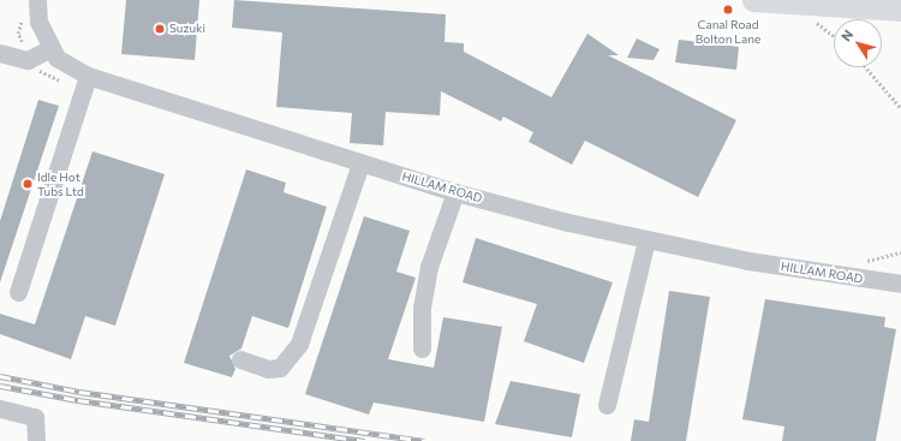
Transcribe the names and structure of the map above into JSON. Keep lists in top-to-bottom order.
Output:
{
  "streets": {
    "street": ["HILLAM ROAD"]
  },
  "places": ["Canal Road Bolton Lane", "Suzuki", "Idle Hot Tubs Ltd"],
  "north": "top left"
}
